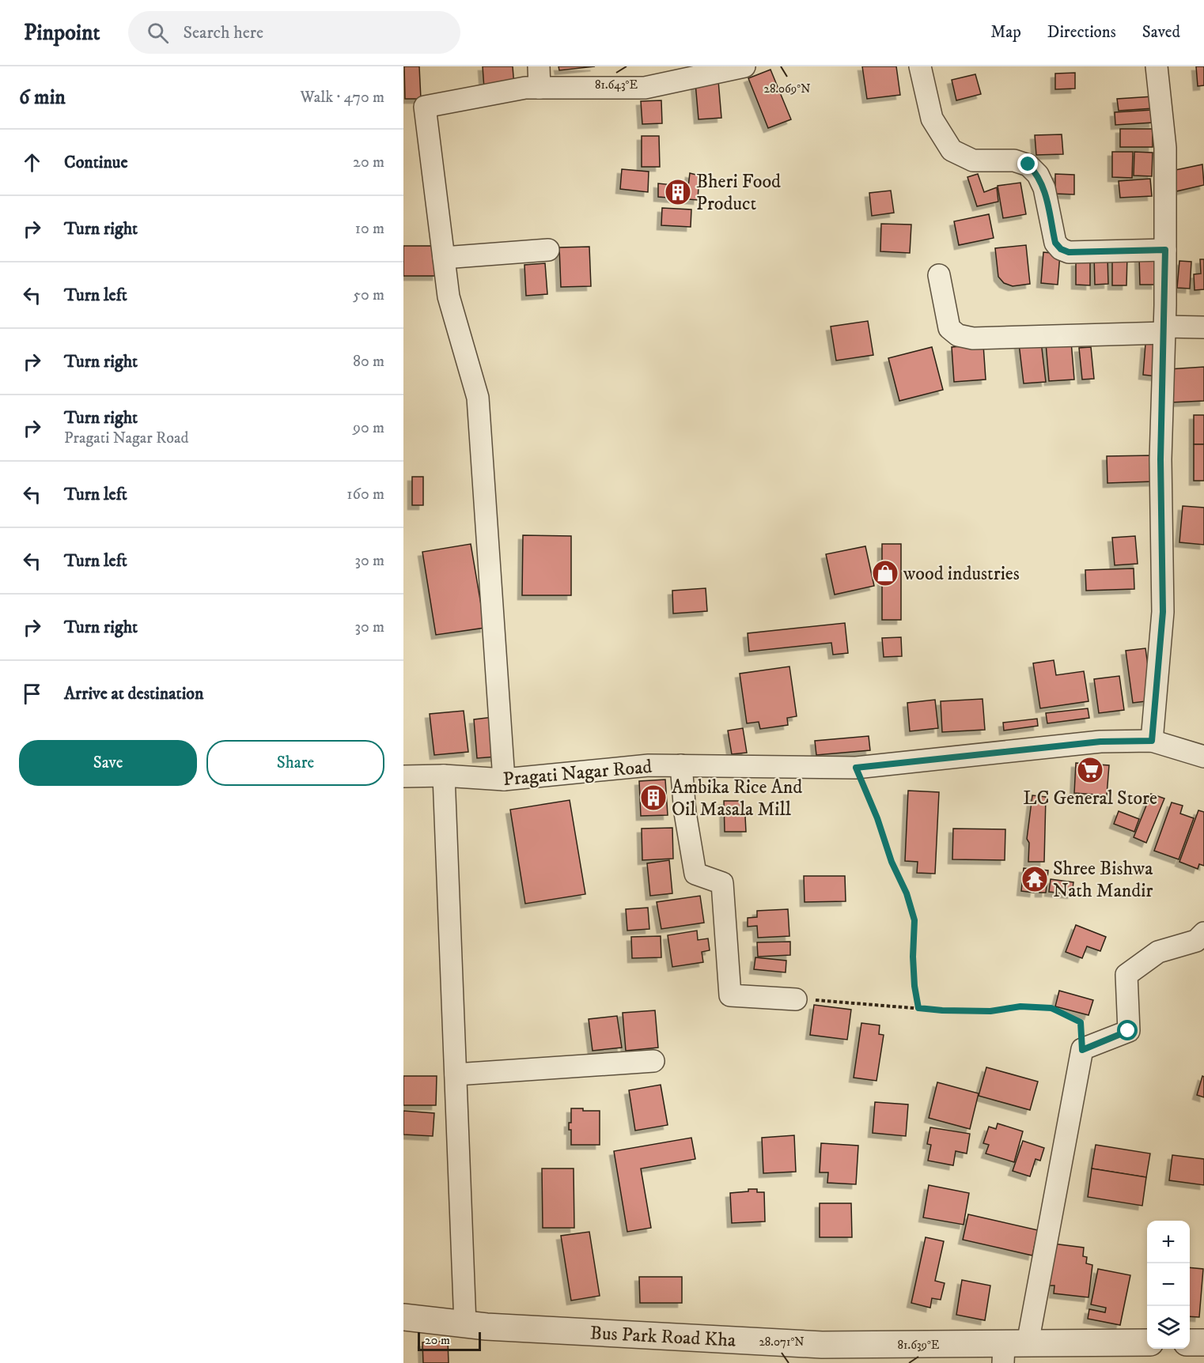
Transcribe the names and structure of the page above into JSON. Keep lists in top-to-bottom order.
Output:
{
  "streets": {
    "street": ["Pragati Nagar Road", "Bus Park Road Kha"]
  },
  "places": {
    "building": ["Bheri Food Product", "Ambika Rice And Oil Masala Mill"],
    "shop": ["wood industries"],
    "supermarket": ["LC General Store"],
    "temple": ["Shree Bishwa Nath Mandir"]
  },
  "scale_bar": "20 m",
  "page": {
    "header": "Pinpoint",
    "search": "Search here",
    "nav": ["Map", "Directions", "Saved"],
    "heading": ["6 min", "Walk · 470 m"],
    "list": [
      ["Continue", "20 m"],
      ["Turn right", "10 m"],
      ["Turn left", "50 m"],
      ["Turn right", "80 m"],
      ["Turn right", "Pragati Nagar Road", "90 m"],
      ["Turn left", "160 m"],
      ["Turn left", "30 m"],
      ["Turn right", "30 m"],
      "Arrive at destination"
    ],
    "buttons": ["Save", "Share"],
    "map_buttons": ["+", "−"],
    "scale": "20 m"
  },
  "coordinates": [
    "81.643°E",
    "28.069°N",
    "28.071°N",
    "81.639°E"
  ]
}
